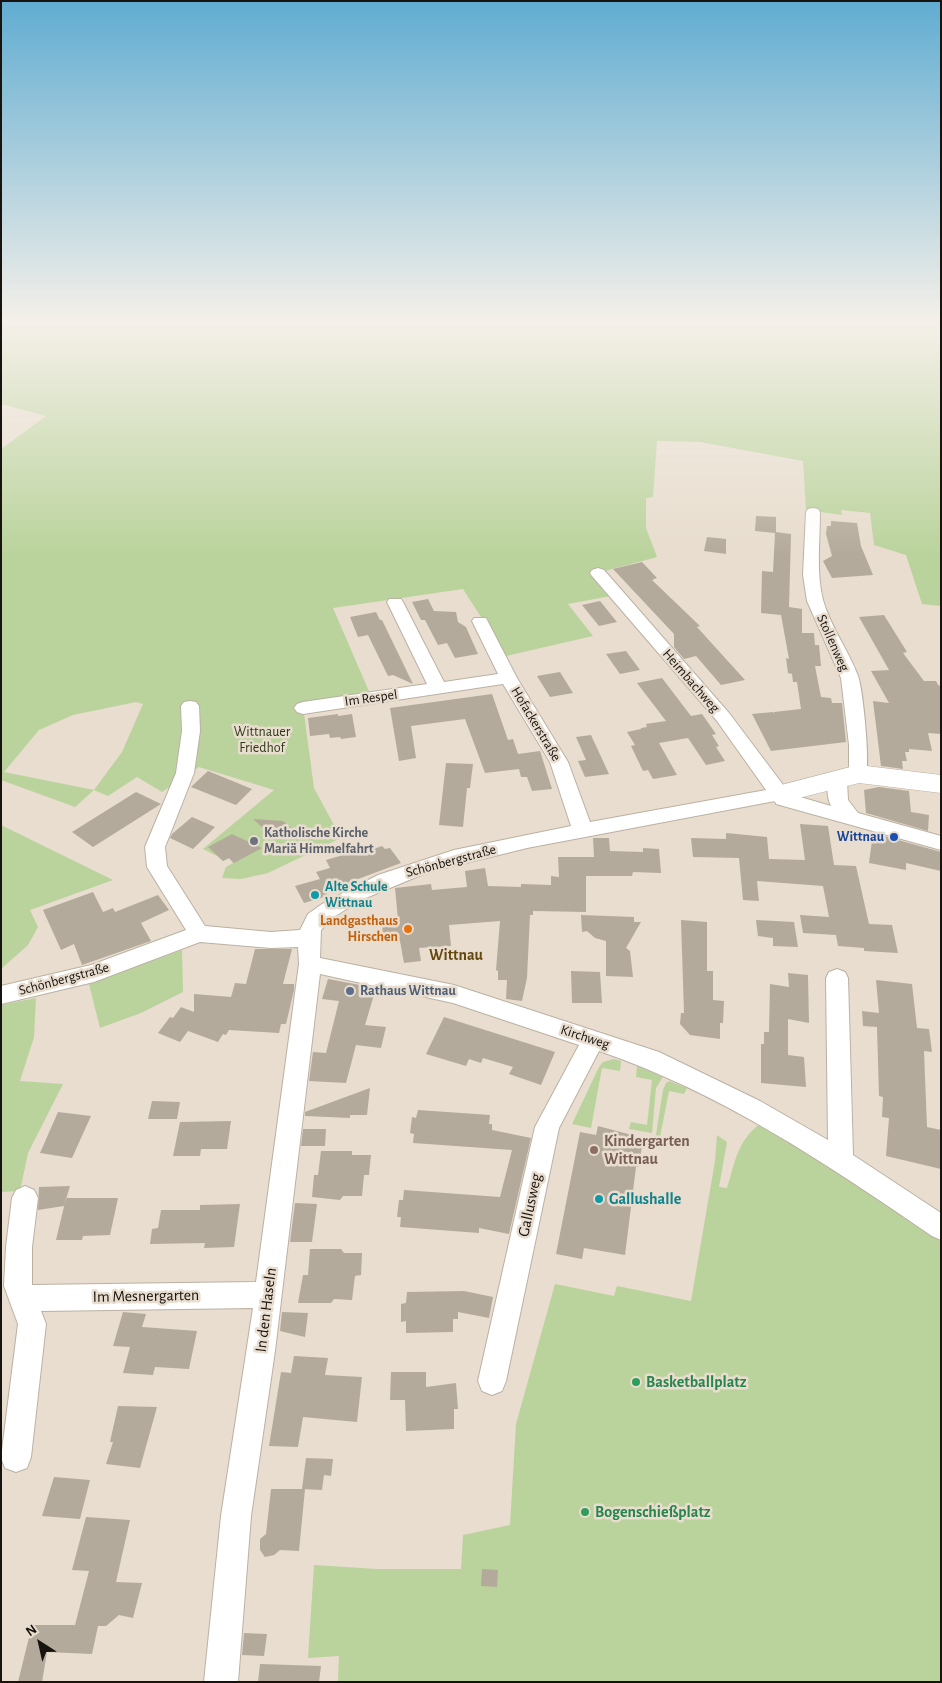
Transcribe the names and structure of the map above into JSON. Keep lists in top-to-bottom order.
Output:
{
  "streets": {
    "street": [
      "Stollenweg",
      "Heimbachweg",
      "Im Respel",
      "Hofackerstraße",
      "Schönbergstraße",
      "Kirchweg",
      "Gallusweg",
      "Im Mesnergarten",
      "In den Haseln"
    ]
  },
  "crossings": [
    ["Heimbachweg", "Schönbergstraße"],
    ["Im Respel", "Hofackerstraße"],
    ["Hofackerstraße", "Schönbergstraße"],
    ["Schönbergstraße", "Kirchweg"],
    ["Schönbergstraße", "In den Haseln"],
    ["Kirchweg", "Gallusweg"],
    ["Kirchweg", "In den Haseln"],
    ["Im Mesnergarten", "In den Haseln"]
  ],
  "districts": ["Wittnau"],
  "parks": ["Wittnauer Friedhof"],
  "places": [
    "Wittnau",
    "Katholische Kirche Mariä Himmelfahrt",
    "Alte Schule Wittnau",
    "Landgasthaus Hirschen",
    "Rathaus Wittnau",
    "Kindergarten Wittnau",
    "Gallushalle",
    "Basketballplatz",
    "Bogenschießplatz"
  ],
  "north": "top left"
}
